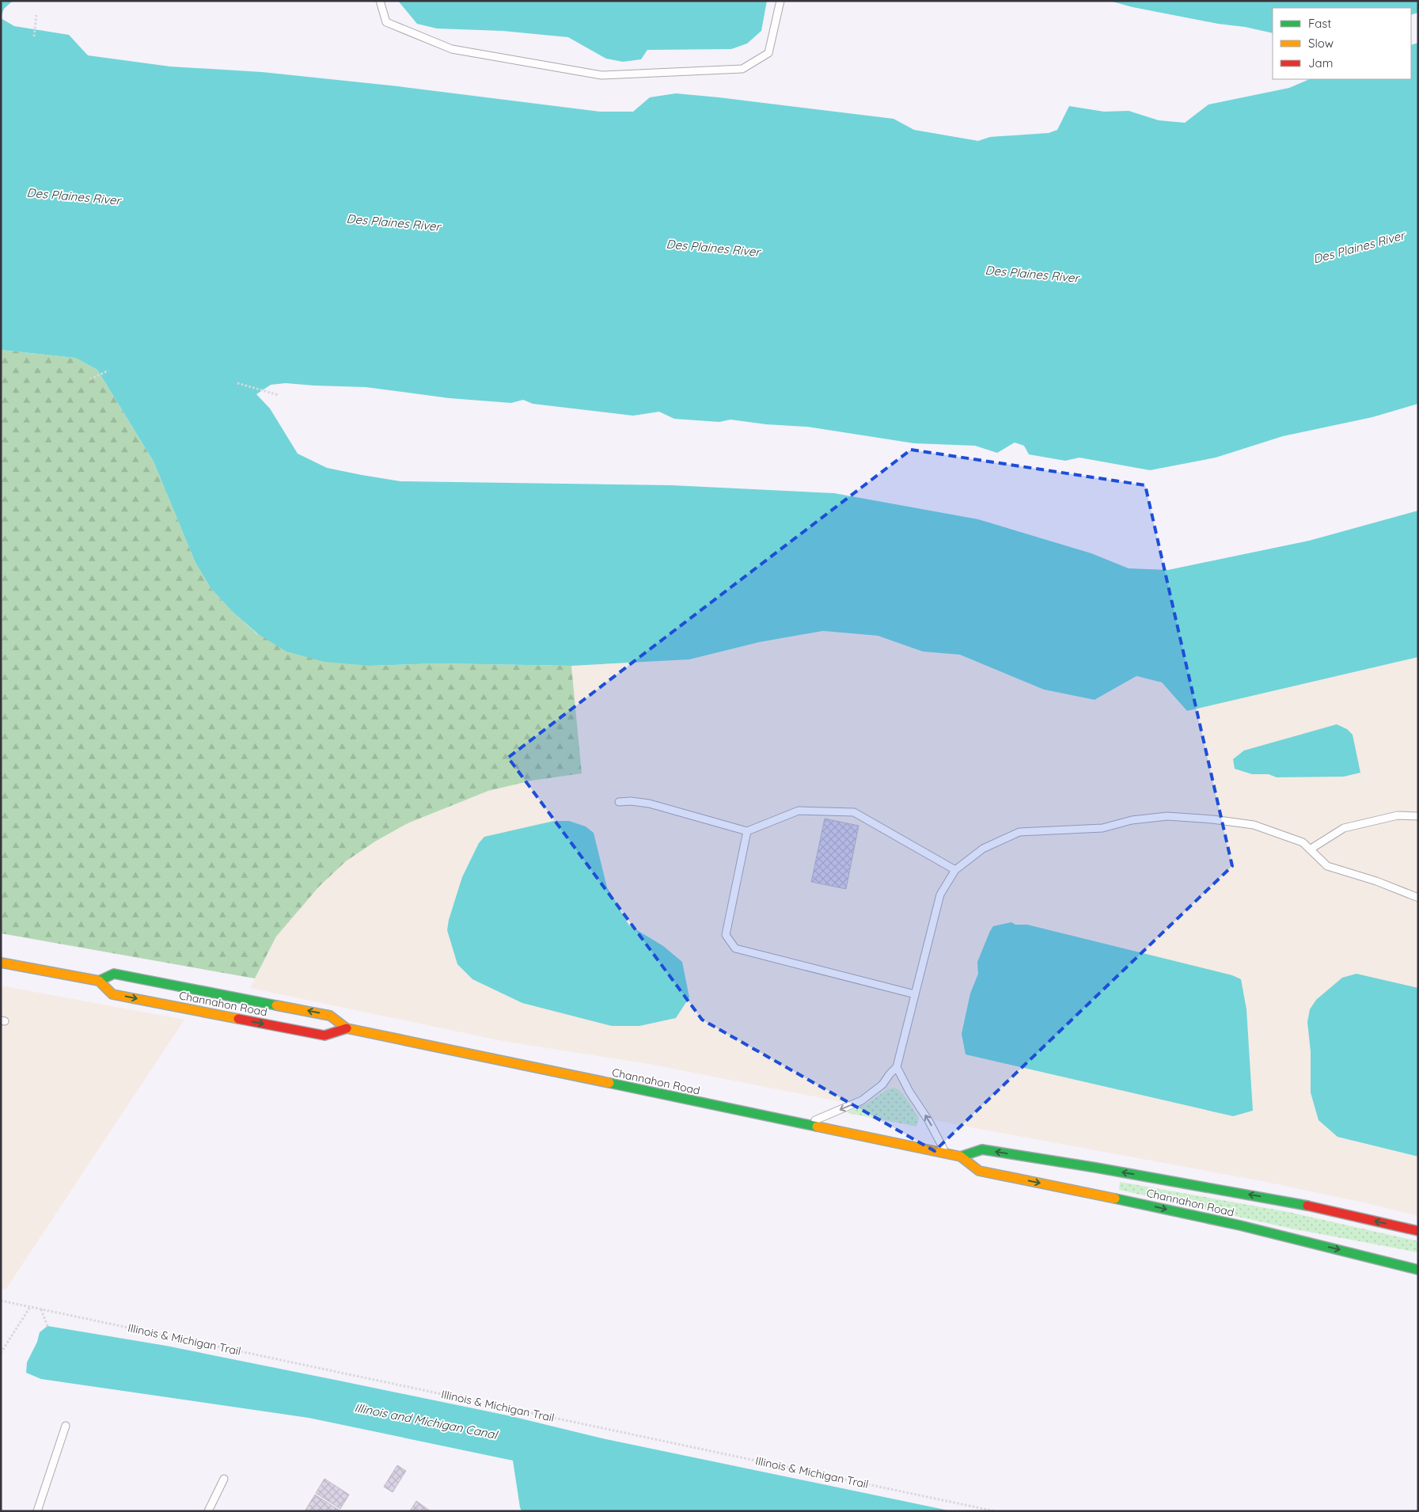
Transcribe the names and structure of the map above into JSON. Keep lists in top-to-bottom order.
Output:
{
  "streets": {
    "main road": ["Channahon Road"],
    "path": ["Illinois & Michigan Trail"]
  },
  "water": ["Des Plaines River", "Illinois and Michigan Canal"],
  "legend": ["Fast", "Slow", "Jam"]
}
